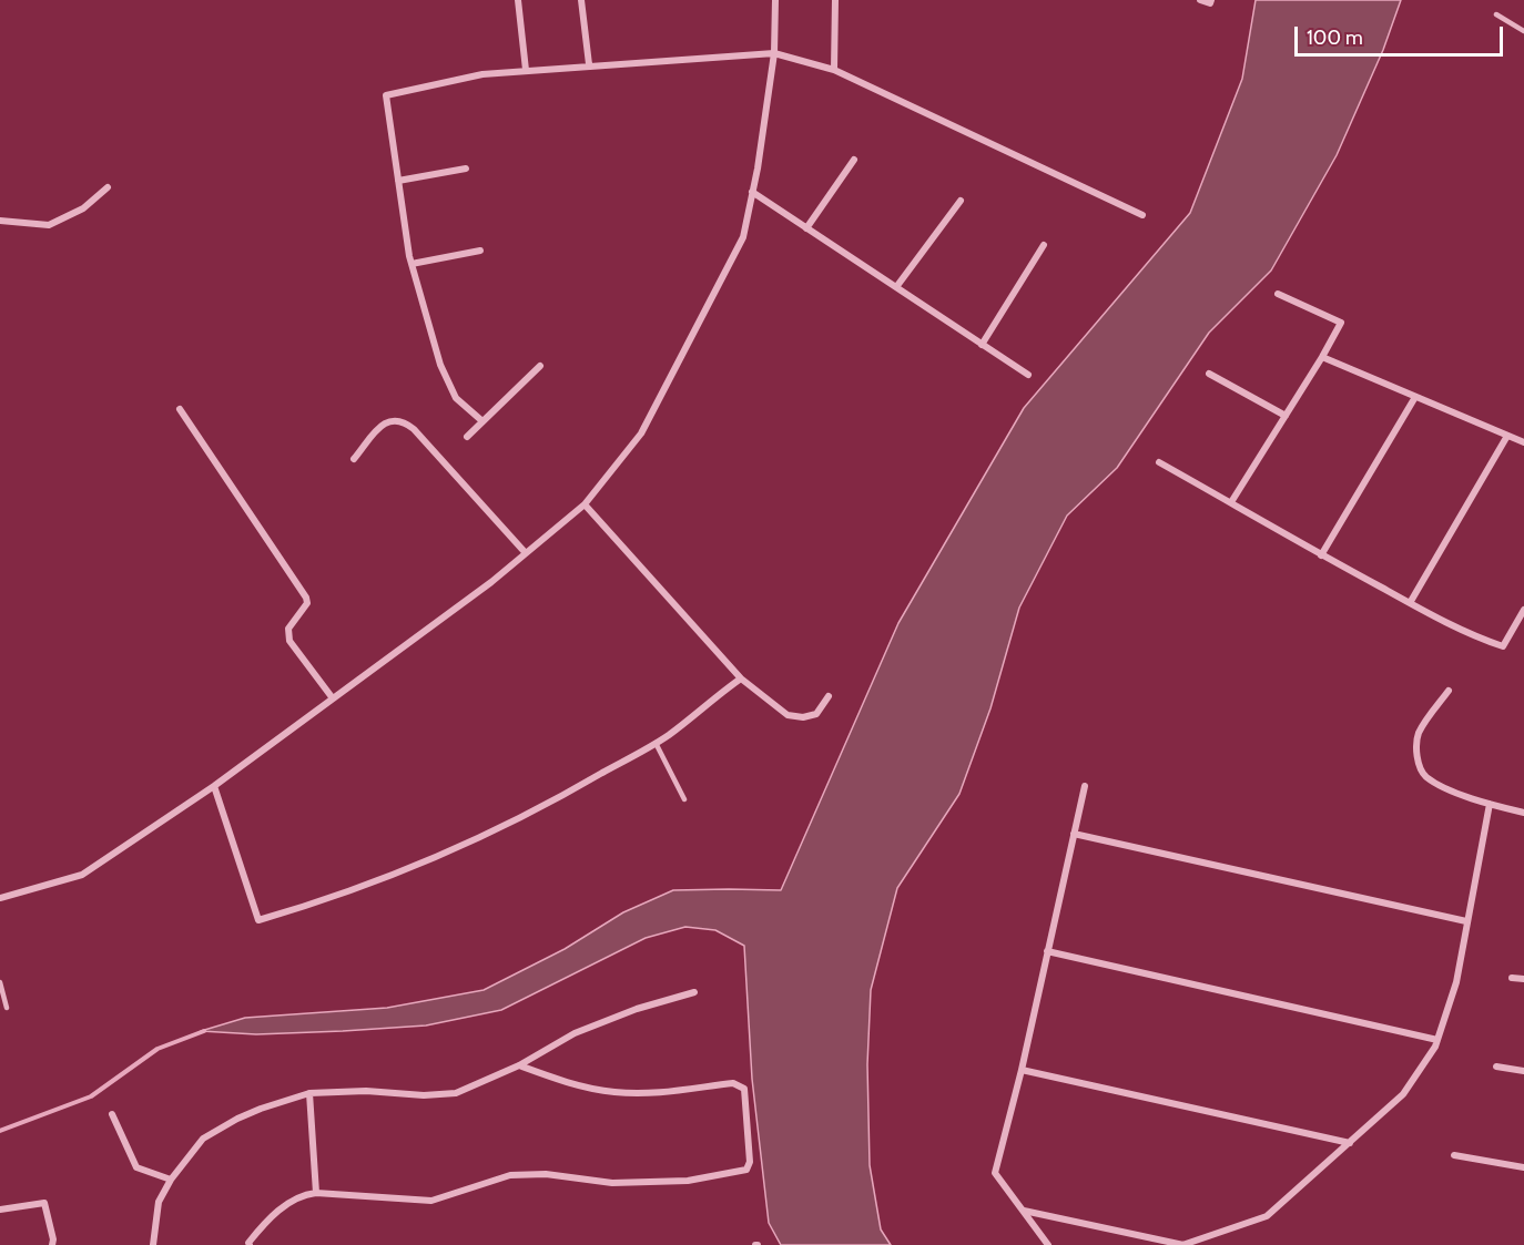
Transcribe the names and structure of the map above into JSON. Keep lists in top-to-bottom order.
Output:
{
  "scale_bar": "100 m"
}
